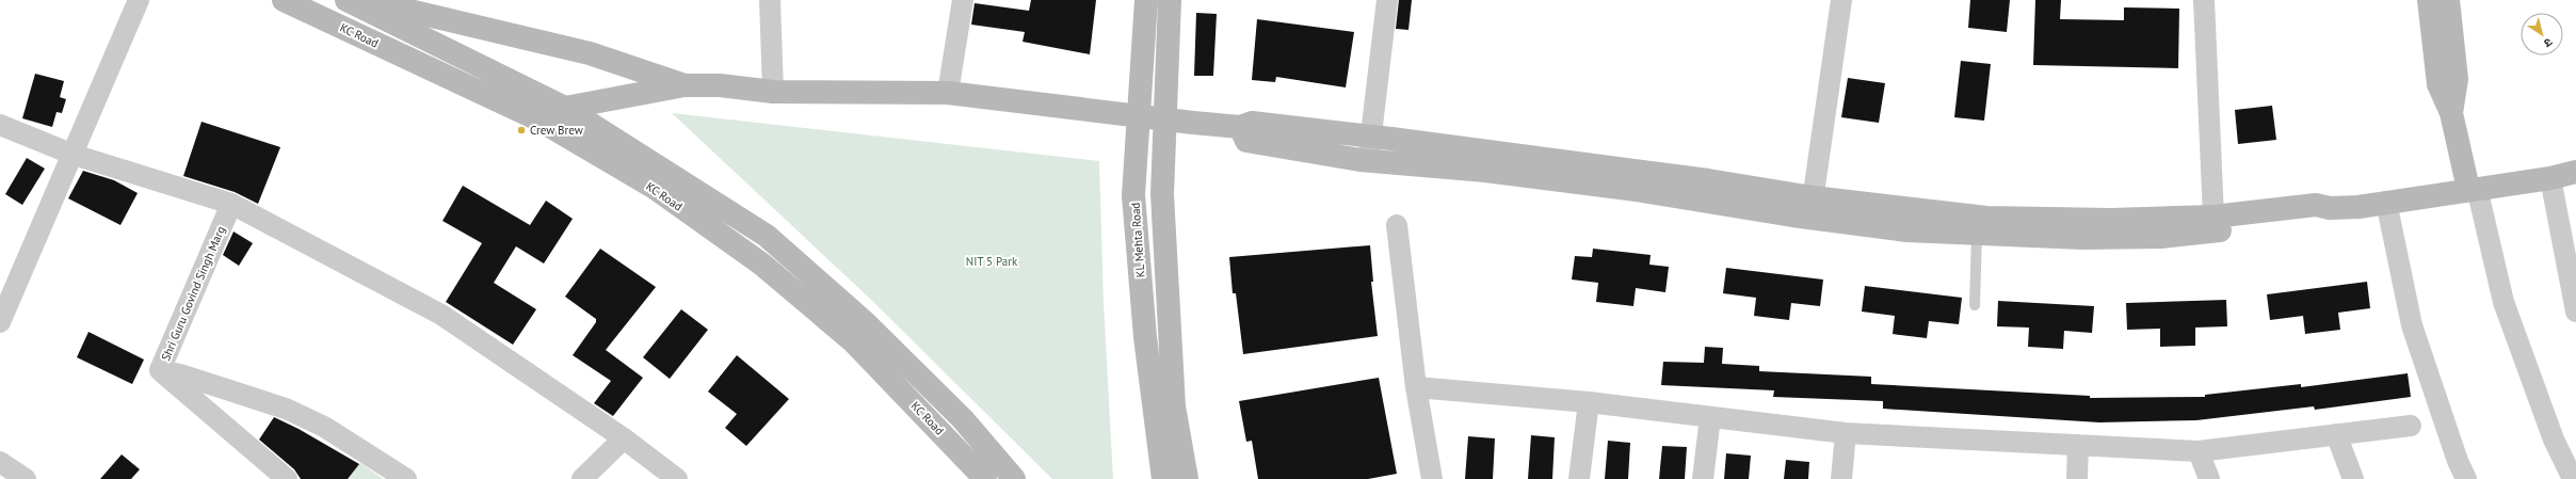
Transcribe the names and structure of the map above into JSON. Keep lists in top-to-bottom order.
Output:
{
  "streets": {
    "street": ["KC Road", "KL Mehta Road", "Shri Guru Govind Singh Marg"]
  },
  "parks": ["NIT 5 Park"],
  "places": ["Crew Brew"],
  "north": "bottom right"
}
